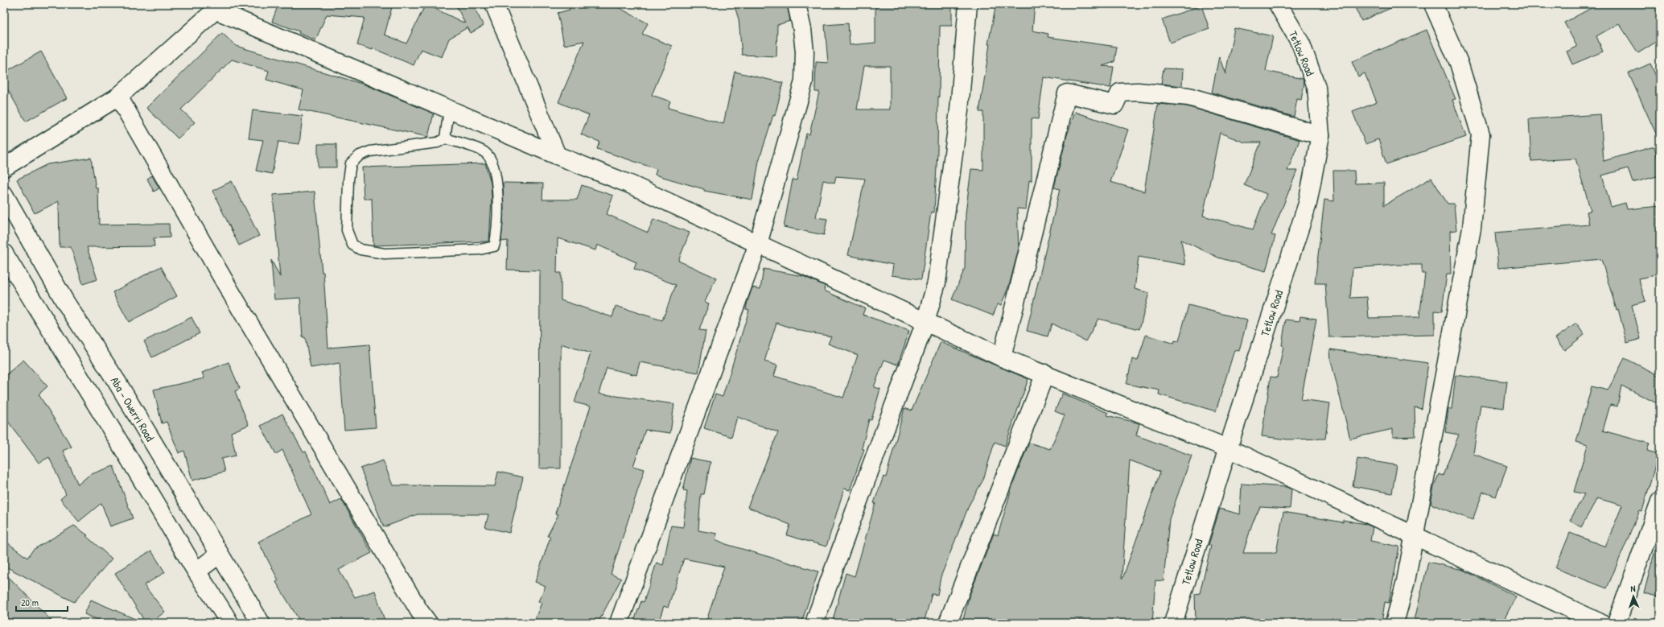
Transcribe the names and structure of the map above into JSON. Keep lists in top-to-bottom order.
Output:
{
  "streets": {
    "main road": ["Tetlow Road", "Aba - Owerri Road"]
  },
  "scale_bar": "20 m",
  "north": "top"
}
